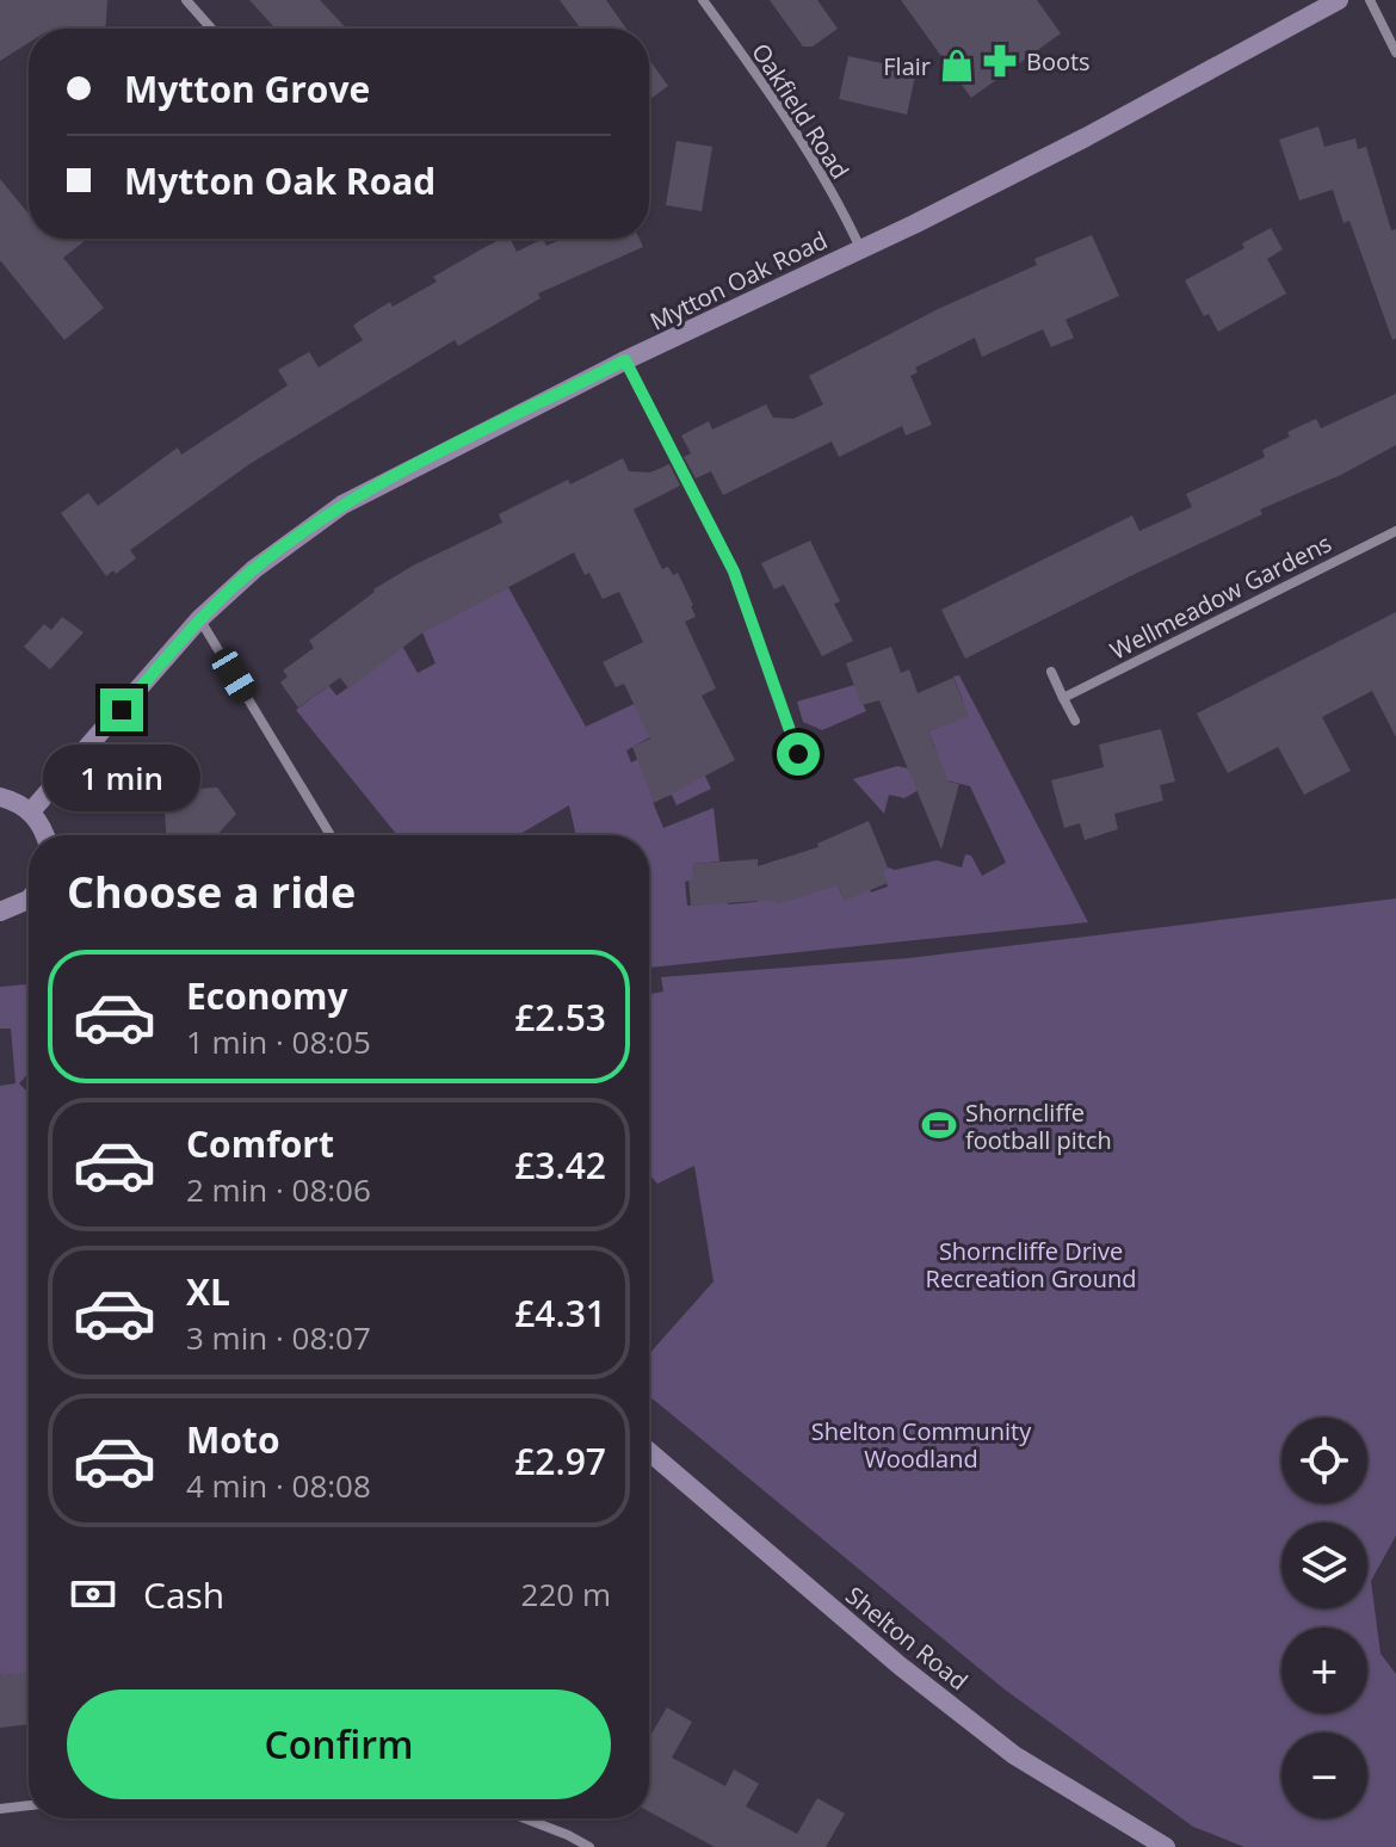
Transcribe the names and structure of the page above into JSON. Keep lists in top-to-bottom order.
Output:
{
  "streets": {
    "main road": ["Mytton Oak Road", "Shelton Road"],
    "street": ["Oakfield Road", "Wellmeadow Gardens"]
  },
  "crossings": [
    ["Oakfield Road", "Mytton Oak Road"]
  ],
  "parks": ["Shorncliffe Drive Recreation Ground", "Shelton Community Woodland"],
  "places": {
    "pharmacy": ["Boots"],
    "shop": ["Flair"],
    "sports": ["Shorncliffe football pitch"]
  },
  "page": {
    "banner": ["Mytton Grove", "Mytton Oak Road"],
    "bubble": "1 min",
    "heading": "Choose a ride",
    "list": [
      {
        "name": "Economy",
        "note": "1 min · 08:05",
        "value": "£2.53"
      },
      {
        "name": "Comfort",
        "note": "2 min · 08:06",
        "value": "£3.42"
      },
      {
        "name": "XL",
        "note": "3 min · 08:07",
        "value": "£4.31"
      },
      {
        "name": "Moto",
        "note": "4 min · 08:08",
        "value": "£2.97"
      }
    ],
    "map_buttons": ["+", "−"],
    "pay": ["Cash", "220 m"],
    "buttons": "Confirm"
  }
}
